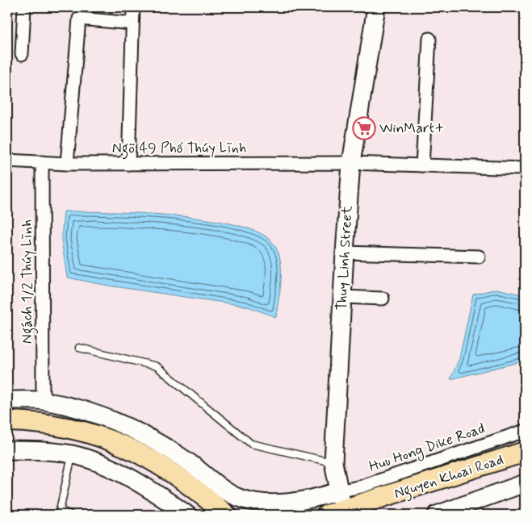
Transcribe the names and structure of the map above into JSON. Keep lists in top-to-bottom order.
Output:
{
  "streets": {
    "main road": ["Nguyen Khoai Road"],
    "street": [
      "Ngõ 49 Phố Thúy Lĩnh",
      "Thuy Linh Street",
      "Ngách 1/2 Thúy Lĩnh",
      "Huu Hong Dike Road"
    ]
  },
  "crossings": [
    ["Ngõ 49 Phố Thúy Lĩnh", "Thuy Linh Street"],
    ["Ngõ 49 Phố Thúy Lĩnh", "Ngách 1/2 Thúy Lĩnh"],
    ["Thuy Linh Street", "Huu Hong Dike Road"],
    ["Thuy Linh Street", "Nguyen Khoai Road"]
  ],
  "places": {
    "supermarket": ["WinMart+"]
  }
}
